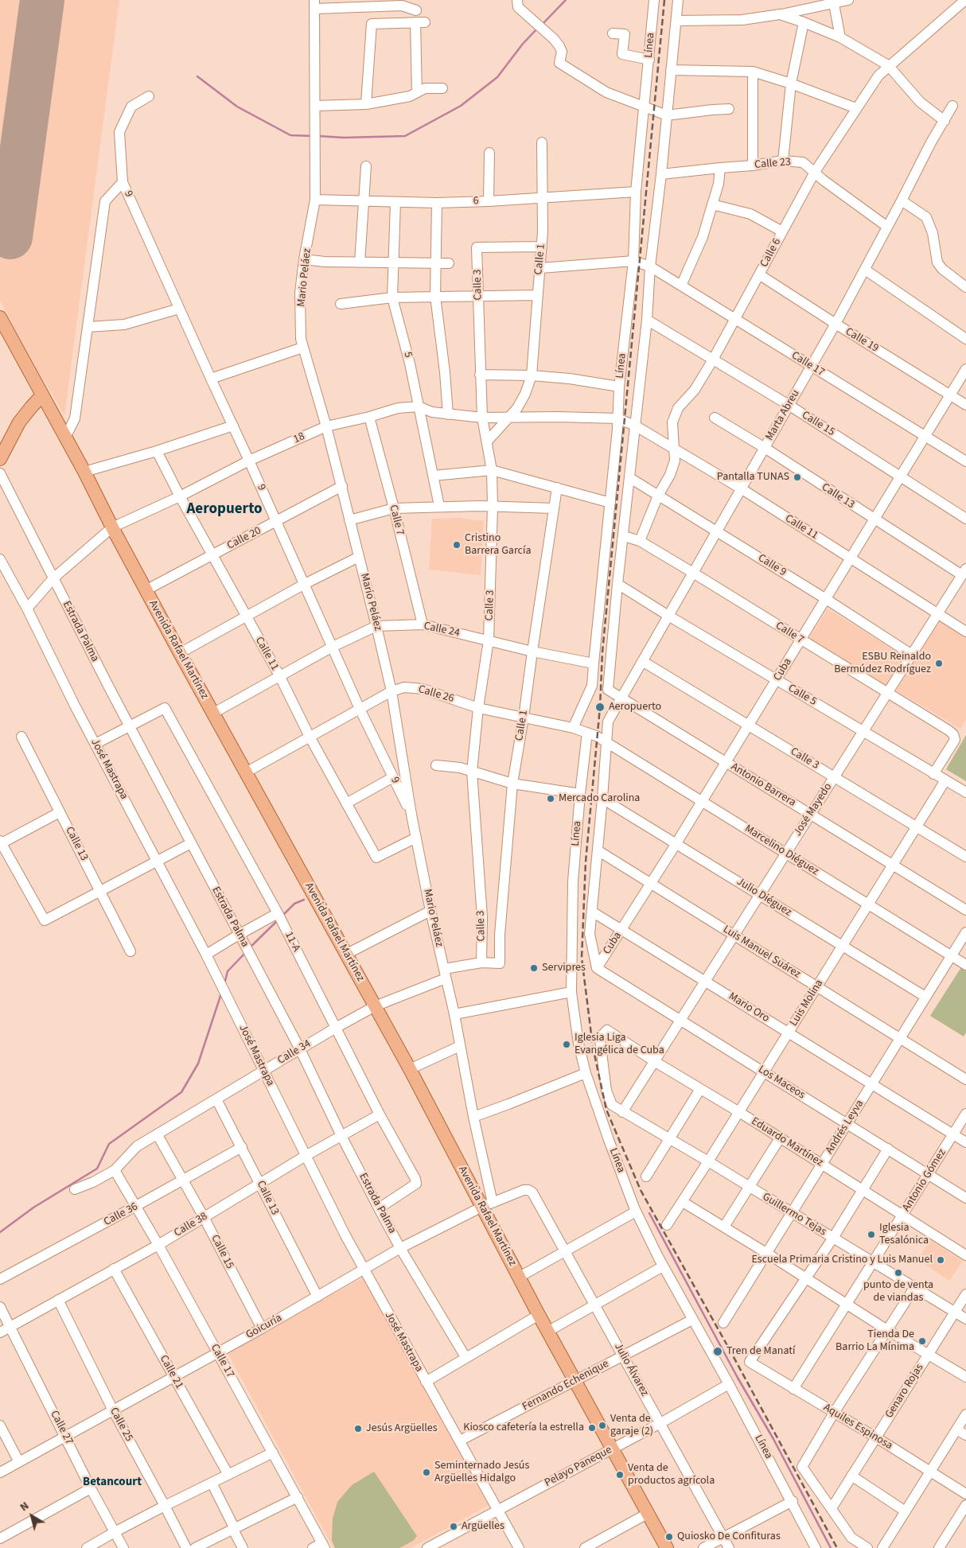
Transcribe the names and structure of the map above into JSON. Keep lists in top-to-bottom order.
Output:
{
  "streets": {
    "main road": ["Avenida Rafael Martínez"],
    "street": [
      "Línea",
      "Calle 23",
      "9",
      "6",
      "Calle 6",
      "Calle 1",
      "Mario Peláez",
      "Calle 3",
      "Calle 19",
      "5",
      "Calle 17",
      "Marta Abreu",
      "Calle 15",
      "18",
      "Calle 13",
      "Calle 7",
      "Calle 11",
      "Calle 20",
      "Calle 9",
      "Calle 24",
      "Estrada Palma",
      "Cuba",
      "Calle 26",
      "Calle 5",
      "José Mastrapa",
      "Antonio Barrera",
      "José Mayedo",
      "Marcelino Diéguez",
      "Julio Diéguez",
      "11-A",
      "Luis Manuel Suárez",
      "Luis Molina",
      "Mario Oro",
      "Calle 34",
      "Los Maceos",
      "Andrés Leyva",
      "Eduardo Martínez",
      "Antonio Gómez",
      "Calle 36",
      "Guillermo Tejas",
      "Calle 38",
      "Goicuría",
      "Julio Álvarez",
      "Calle 21",
      "Fernando Echenique",
      "Genaro Rojas",
      "Calle 25",
      "Aquiles Espinosa",
      "Calle 27",
      "Pelayo Paneque"
    ]
  },
  "crossings": [
    ["Línea", "Calle 23"],
    ["Línea", "6"],
    ["Línea", "Calle 17"],
    ["Línea", "Marta Abreu"],
    ["Línea", "Calle 15"],
    ["Línea", "18"],
    ["Línea", "Calle 7"],
    ["Línea", "Calle 11"],
    ["Línea", "Calle 9"],
    ["Línea", "Calle 24"],
    ["Línea", "Cuba"],
    ["Línea", "Calle 26"],
    ["Línea", "Calle 5"],
    ["Línea", "Antonio Barrera"],
    ["Línea", "Marcelino Diéguez"],
    ["Línea", "Julio Diéguez"],
    ["Línea", "Luis Manuel Suárez"],
    ["Línea", "Mario Oro"],
    ["Línea", "Los Maceos"],
    ["Línea", "Fernando Echenique"],
    ["Línea", "Pelayo Paneque"],
    ["Calle 23", "Calle 6"],
    ["Calle 23", "Marta Abreu"],
    ["9", "Mario Peláez"],
    ["9", "18"],
    ["9", "Calle 20"],
    ["9", "Calle 24"],
    ["9", "Calle 26"],
    ["6", "Calle 1"],
    ["6", "Mario Peláez"],
    ["6", "5"],
    ["Calle 6", "Calle 19"],
    ["Calle 6", "Calle 17"],
    ["Calle 6", "Calle 15"],
    ["Calle 6", "Calle 7"],
    ["Calle 6", "Calle 11"],
    ["Calle 6", "Calle 9"],
    ["Calle 1", "Calle 3"],
    ["Calle 1", "18"],
    ["Calle 1", "Calle 24"],
    ["Calle 1", "Calle 26"],
    ["Calle 1", "Calle 34"],
    ["Mario Peláez", "18"],
    ["Mario Peláez", "Calle 11"],
    ["Mario Peláez", "Calle 20"],
    ["Mario Peláez", "Calle 24"],
    ["Mario Peláez", "Avenida Rafael Martínez"],
    ["Mario Peláez", "Calle 26"],
    ["Mario Peláez", "Calle 34"],
    ["Mario Peláez", "Goicuría"],
    ["Calle 3", "Marta Abreu"],
    ["Calle 3", "18"],
    ["Calle 3", "Calle 24"],
    ["Calle 3", "Cuba"],
    ["Calle 3", "Calle 26"],
    ["Calle 3", "José Mayedo"],
    ["Calle 3", "Luis Molina"],
    ["Calle 3", "Calle 34"],
    ["Calle 19", "Marta Abreu"],
    ["Calle 19", "Cuba"],
    ["5", "18"],
    ["Calle 17", "Marta Abreu"],
    ["Calle 17", "Cuba"],
    ["Calle 17", "Calle 34"],
    ["Calle 17", "Calle 36"],
    ["Calle 17", "Calle 38"],
    ["Calle 17", "Goicuría"],
    ["Marta Abreu", "Calle 15"],
    ["Marta Abreu", "Calle 13"],
    ["Marta Abreu", "Calle 7"],
    ["Marta Abreu", "Calle 11"],
    ["Marta Abreu", "Calle 9"],
    ["Marta Abreu", "Calle 5"],
    ["Marta Abreu", "Antonio Barrera"],
    ["Calle 15", "Cuba"],
    ["Calle 15", "Calle 34"],
    ["Calle 15", "Calle 36"],
    ["Calle 15", "Calle 38"],
    ["Calle 15", "Goicuría"],
    ["18", "Calle 7"],
    ["18", "Calle 11"],
    ["18", "Estrada Palma"],
    ["18", "Avenida Rafael Martínez"],
    ["18", "José Mastrapa"],
    ["Calle 13", "Cuba"],
    ["Calle 13", "José Mayedo"],
    ["Calle 13", "Calle 34"],
    ["Calle 13", "Calle 36"],
    ["Calle 13", "Calle 38"],
    ["Calle 13", "Goicuría"],
    ["Calle 7", "Calle 24"],
    ["Calle 7", "Cuba"],
    ["Calle 7", "Calle 5"],
    ["Calle 7", "José Mayedo"],
    ["Calle 11", "Calle 20"],
    ["Calle 11", "Calle 24"],
    ["Calle 11", "Cuba"],
    ["Calle 11", "Calle 26"],
    ["Calle 11", "José Mayedo"],
    ["Calle 20", "Avenida Rafael Martínez"],
    ["Calle 9", "Cuba"],
    ["Calle 9", "José Mayedo"],
    ["Calle 24", "Avenida Rafael Martínez"],
    ["Estrada Palma", "11-A"],
    ["Estrada Palma", "Calle 34"],
    ["Estrada Palma", "Calle 38"],
    ["Estrada Palma", "Goicuría"],
    ["Avenida Rafael Martínez", "Calle 26"],
    ["Avenida Rafael Martínez", "Calle 34"],
    ["Avenida Rafael Martínez", "Goicuría"],
    ["Avenida Rafael Martínez", "Fernando Echenique"],
    ["Avenida Rafael Martínez", "Pelayo Paneque"],
    ["Cuba", "Calle 5"],
    ["Cuba", "Antonio Barrera"],
    ["Cuba", "Marcelino Diéguez"],
    ["Cuba", "Julio Diéguez"],
    ["Cuba", "Luis Manuel Suárez"],
    ["Cuba", "Mario Oro"],
    ["Cuba", "Los Maceos"],
    ["Calle 26", "Marcelino Diéguez"],
    ["Calle 5", "José Mayedo"],
    ["Calle 5", "Luis Molina"],
    ["José Mastrapa", "Calle 34"],
    ["José Mastrapa", "Calle 38"],
    ["José Mastrapa", "Goicuría"],
    ["José Mastrapa", "Fernando Echenique"],
    ["José Mastrapa", "Pelayo Paneque"],
    ["Antonio Barrera", "José Mayedo"],
    ["Antonio Barrera", "Luis Molina"],
    ["José Mayedo", "Marcelino Diéguez"],
    ["José Mayedo", "Julio Diéguez"],
    ["José Mayedo", "Luis Manuel Suárez"],
    ["José Mayedo", "Mario Oro"],
    ["José Mayedo", "Los Maceos"],
    ["José Mayedo", "Eduardo Martínez"],
    ["José Mayedo", "Guillermo Tejas"],
    ["Marcelino Diéguez", "Luis Molina"],
    ["Marcelino Diéguez", "Andrés Leyva"],
    ["Julio Diéguez", "Luis Molina"],
    ["Julio Diéguez", "Andrés Leyva"],
    ["11-A", "Calle 34"],
    ["11-A", "Calle 38"],
    ["Luis Manuel Suárez", "Luis Molina"],
    ["Luis Manuel Suárez", "Andrés Leyva"],
    ["Luis Molina", "Mario Oro"],
    ["Luis Molina", "Los Maceos"],
    ["Luis Molina", "Eduardo Martínez"],
    ["Luis Molina", "Guillermo Tejas"],
    ["Mario Oro", "Andrés Leyva"],
    ["Mario Oro", "Antonio Gómez"],
    ["Los Maceos", "Andrés Leyva"],
    ["Los Maceos", "Antonio Gómez"],
    ["Andrés Leyva", "Eduardo Martínez"],
    ["Andrés Leyva", "Guillermo Tejas"],
    ["Eduardo Martínez", "Antonio Gómez"],
    ["Eduardo Martínez", "Guillermo Tejas"],
    ["Antonio Gómez", "Guillermo Tejas"],
    ["Antonio Gómez", "Aquiles Espinosa"],
    ["Guillermo Tejas", "Genaro Rojas"],
    ["Calle 38", "Calle 21"],
    ["Calle 38", "Calle 25"],
    ["Calle 38", "Calle 27"],
    ["Goicuría", "Julio Álvarez"],
    ["Goicuría", "Calle 21"],
    ["Goicuría", "Calle 25"],
    ["Goicuría", "Calle 27"],
    ["Julio Álvarez", "Fernando Echenique"],
    ["Julio Álvarez", "Pelayo Paneque"],
    ["Genaro Rojas", "Aquiles Espinosa"]
  ],
  "districts": ["Aeropuerto", "Betancourt"],
  "places": [
    "Pantalla TUNAS",
    "Cristino Barrera García",
    "ESBU Reinaldo Bermúdez Rodríguez",
    "Aeropuerto",
    "Mercado Carolina",
    "Servipres",
    "Iglesia Liga Evangélica de Cuba",
    "Iglesia Tesalónica",
    "Escuela Primaria Cristino y Luis Manuel",
    "punto de venta de viandas",
    "Tienda De Barrio La Mínima",
    "Tren de Manatí",
    "Venta de garaje (2)",
    "Kiosco cafetería la estrella",
    "Jesús Argüelles",
    "Seminternado Jesús Argüelles Hidalgo",
    "Venta de productos agrícola",
    "Argüelles",
    "Quiosko De Confituras"
  ],
  "north": "top left"
}
